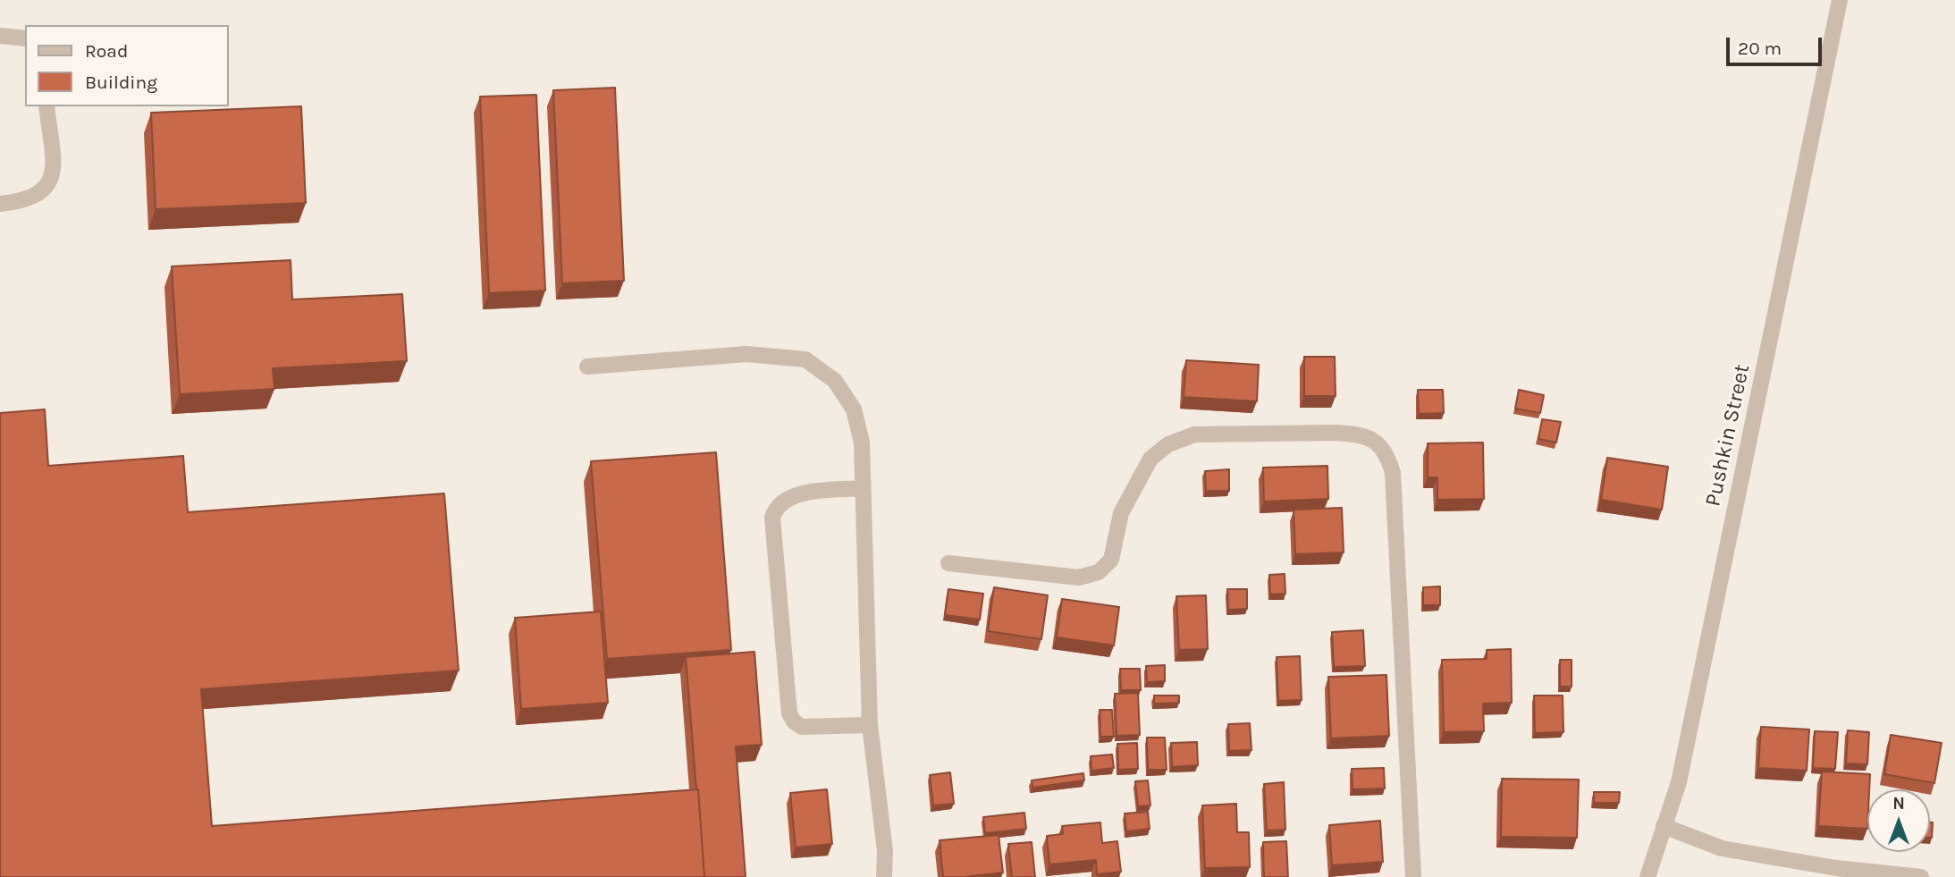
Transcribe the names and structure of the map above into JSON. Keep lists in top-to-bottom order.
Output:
{
  "streets": {
    "street": ["Pushkin Street"]
  },
  "legend": ["Road", "Building"],
  "scale_bar": "20 m",
  "north": "top"
}
